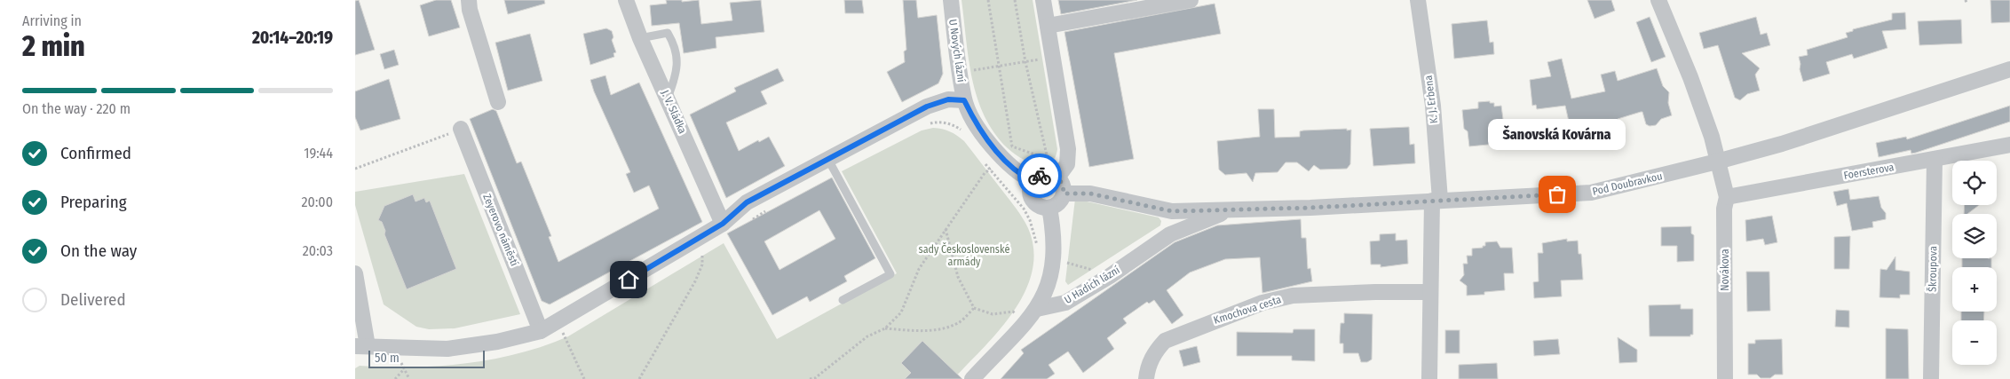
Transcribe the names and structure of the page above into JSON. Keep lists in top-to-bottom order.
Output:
{
  "streets": {
    "street": [
      "U Nových lázní",
      "K. J. Erbena",
      "J. V. Sládka",
      "Foersterova",
      "Pod Doubravkou",
      "Zeyerovo náměstí",
      "Škroupova",
      "Novákova",
      "U Hadích lázní",
      "Kmochova cesta"
    ]
  },
  "crossings": [
    ["K. J. Erbena", "Pod Doubravkou"],
    ["K. J. Erbena", "Kmochova cesta"],
    ["Foersterova", "Škroupova"],
    ["Foersterova", "Novákova"],
    ["Pod Doubravkou", "Novákova"],
    ["Pod Doubravkou", "U Hadích lázní"]
  ],
  "parks": ["sady Československé armády"],
  "places": ["Šanovská Kovárna"],
  "scale_bar": "50 m",
  "page": {
    "heading": ["2 min", "Arriving in", "20:14–20:19"],
    "bar": "On the way · 220 m",
    "bubble": "Šanovská Kovárna",
    "list": [
      ["Confirmed", "19:44"],
      ["Preparing", "20:00"],
      ["On the way", "20:03"],
      "Delivered"
    ],
    "map_buttons": ["+", "−"],
    "scale": "50 m"
  }
}
